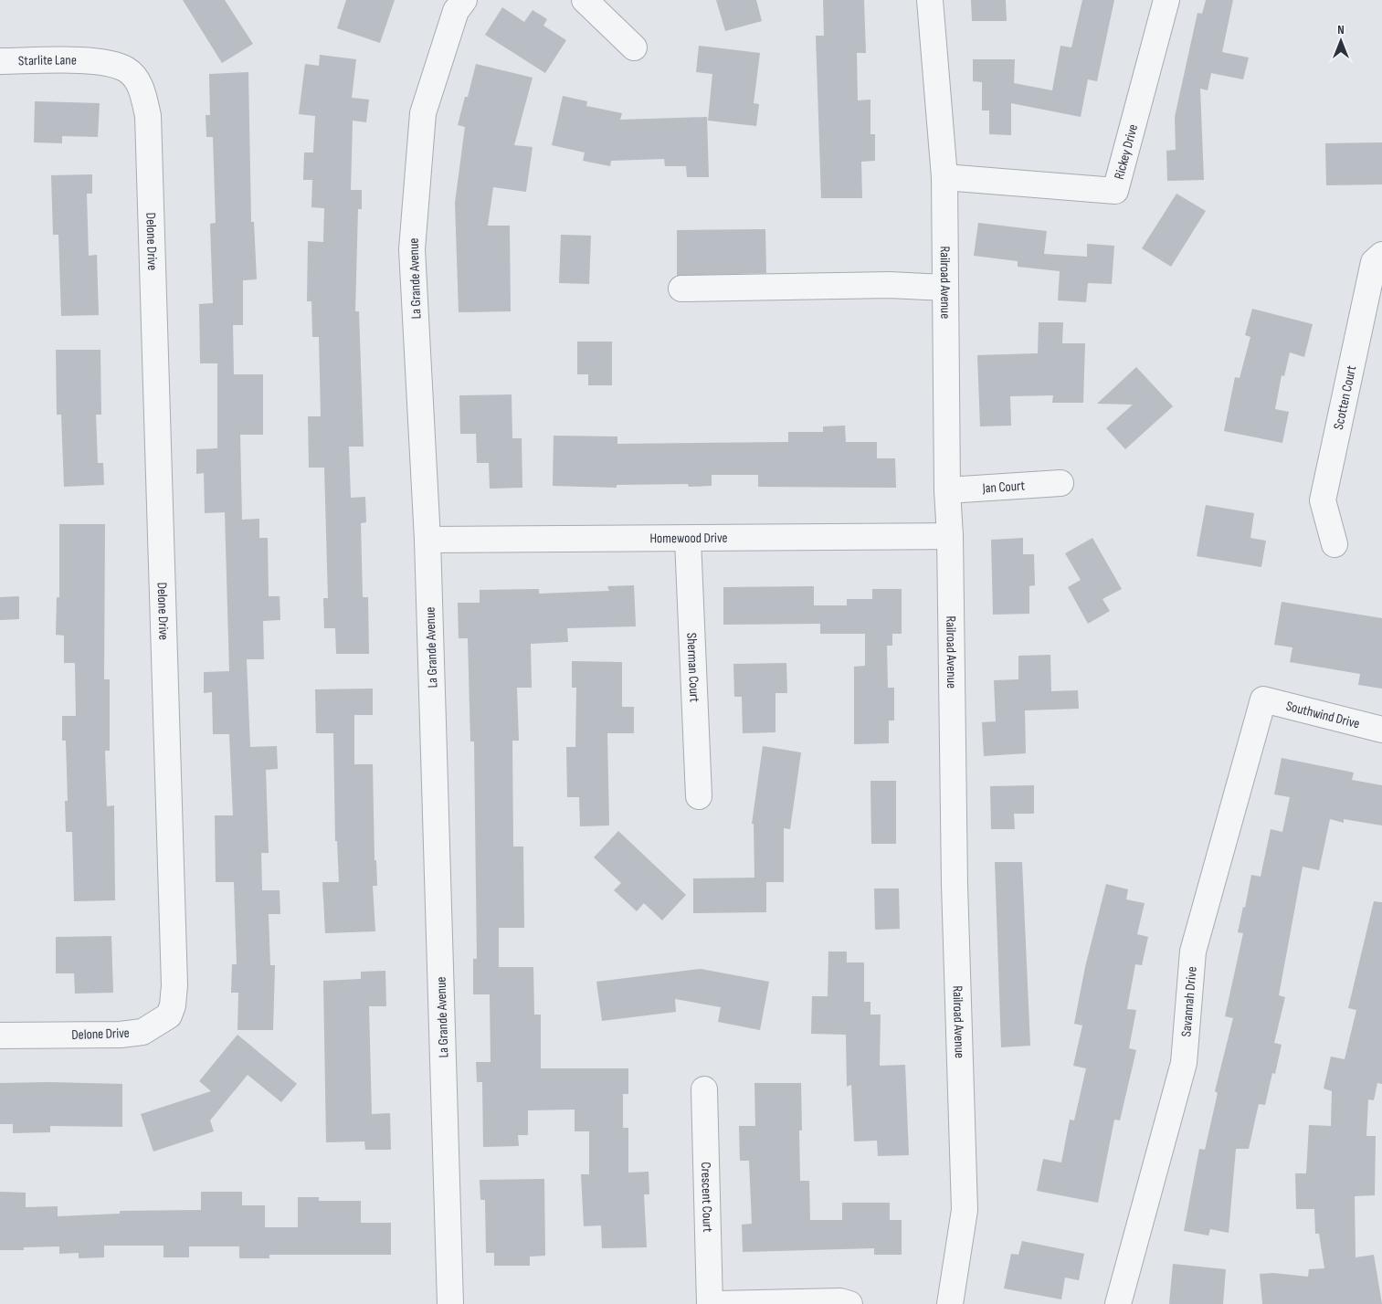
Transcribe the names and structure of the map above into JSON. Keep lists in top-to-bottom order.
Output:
{
  "streets": {
    "street": [
      "Starlite Lane",
      "Rickey Drive",
      "Delone Drive",
      "La Grande Avenue",
      "Railroad Avenue",
      "Scotten Court",
      "Jan Court",
      "Homewood Drive",
      "Sherman Court",
      "Southwind Drive",
      "Savannah Drive",
      "Crescent Court"
    ]
  },
  "crossings": [
    ["Starlite Lane", "Delone Drive"],
    ["Rickey Drive", "Railroad Avenue"],
    ["La Grande Avenue", "Homewood Drive"],
    ["Railroad Avenue", "Jan Court"],
    ["Railroad Avenue", "Homewood Drive"],
    ["Homewood Drive", "Sherman Court"],
    ["Southwind Drive", "Savannah Drive"]
  ],
  "north": "top"
}
